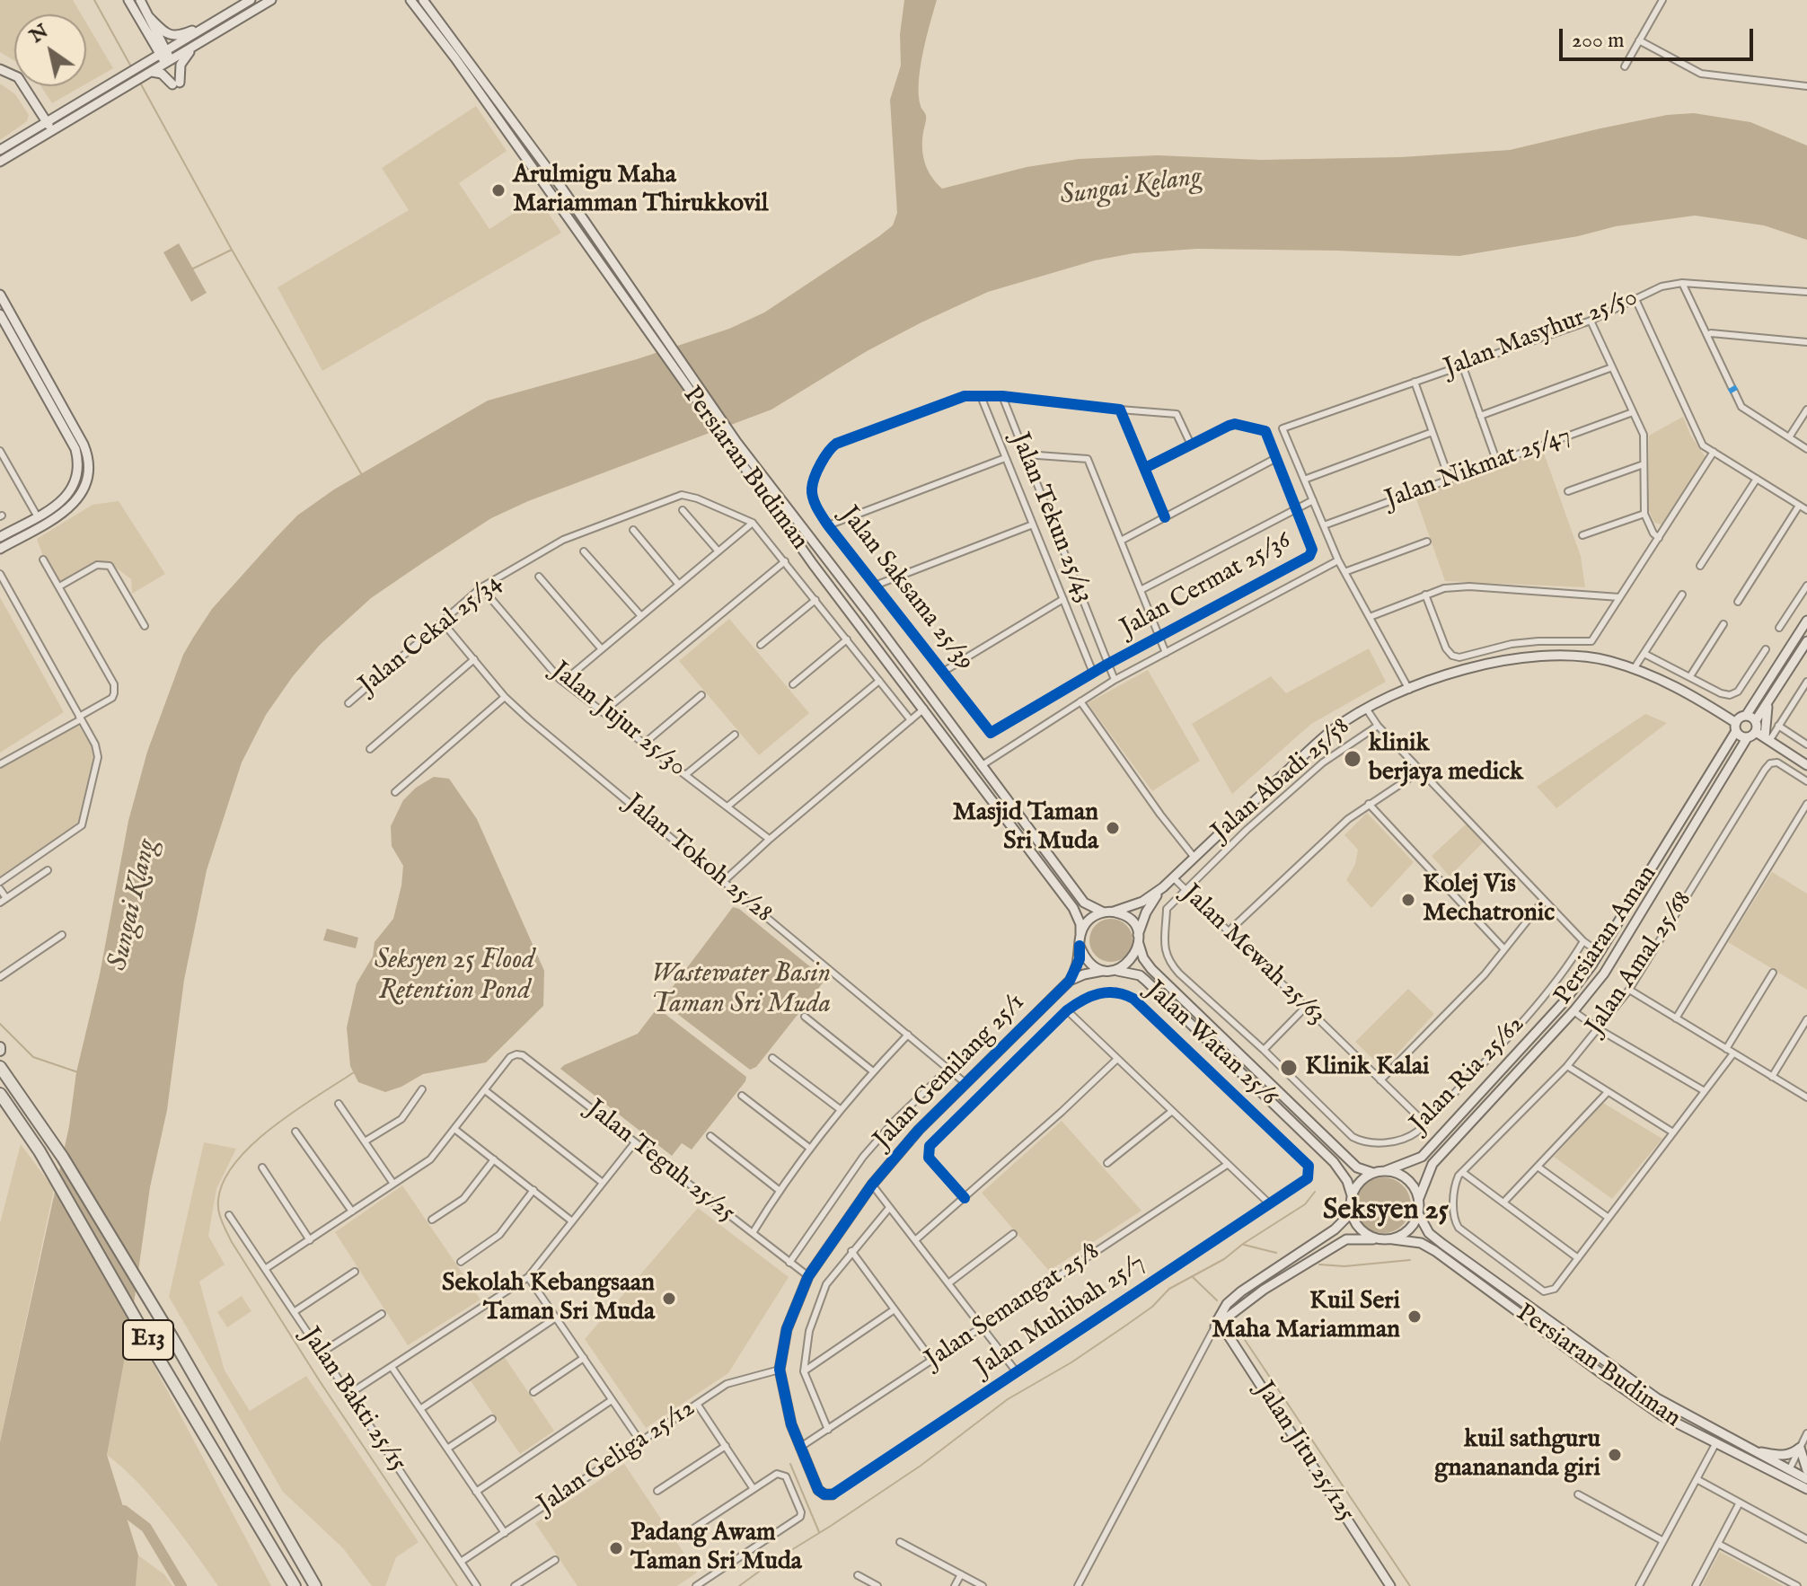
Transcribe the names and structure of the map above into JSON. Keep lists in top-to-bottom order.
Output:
{
  "streets": {
    "highway": ["E13"],
    "main road": [
      "Persiaran Budiman",
      "Jalan Abadi 25/58",
      "Persiaran Aman",
      "Jalan Gemilang 25/1",
      "Jalan Jitu 25/125"
    ],
    "street": [
      "Jalan Masyhur 25/50",
      "Jalan Nikmat 25/47",
      "Jalan Tekun 25/43",
      "Jalan Cermat 25/36",
      "Jalan Saksama 25/39",
      "Jalan Cekal 25/34",
      "Jalan Jujur 25/30",
      "Jalan Tokoh 25/28",
      "Jalan Mewah 25/63",
      "Jalan Amal 25/68",
      "Jalan Watan 25/6",
      "Jalan Ria 25/62",
      "Jalan Teguh 25/25",
      "Jalan Semangat 25/8",
      "Jalan Muhibah 25/7",
      "Jalan Bakti 25/15",
      "Jalan Geliga 25/12"
    ]
  },
  "crossings": [
    ["Persiaran Budiman", "Jalan Cermat 25/36"],
    ["Persiaran Budiman", "Jalan Abadi 25/58"],
    ["Persiaran Budiman", "Persiaran Aman"],
    ["Persiaran Budiman", "Jalan Gemilang 25/1"],
    ["Jalan Tekun 25/43", "Jalan Cermat 25/36"],
    ["Jalan Tekun 25/43", "Jalan Saksama 25/39"],
    ["Jalan Cermat 25/36", "Jalan Saksama 25/39"],
    ["Jalan Cermat 25/36", "Jalan Abadi 25/58"],
    ["Jalan Cekal 25/34", "Jalan Jujur 25/30"],
    ["Jalan Cekal 25/34", "Jalan Tokoh 25/28"],
    ["Jalan Abadi 25/58", "Persiaran Aman"],
    ["Jalan Abadi 25/58", "Jalan Mewah 25/63"],
    ["Jalan Abadi 25/58", "Jalan Gemilang 25/1"],
    ["Jalan Tokoh 25/28", "Jalan Gemilang 25/1"],
    ["Jalan Mewah 25/63", "Jalan Ria 25/62"],
    ["Jalan Watan 25/6", "Jalan Muhibah 25/7"],
    ["Jalan Gemilang 25/1", "Jalan Teguh 25/25"],
    ["Jalan Gemilang 25/1", "Jalan Semangat 25/8"],
    ["Jalan Gemilang 25/1", "Jalan Muhibah 25/7"],
    ["Jalan Gemilang 25/1", "Jalan Geliga 25/12"],
    ["Jalan Bakti 25/15", "Jalan Geliga 25/12"]
  ],
  "districts": ["Seksyen 25"],
  "water": [
    "Sungai Kelang",
    "Sungai Klang",
    "Seksyen 25 Flood Retention Pond",
    "Wastewater Basin Taman Sri Muda"
  ],
  "places": [
    "Arulmigu Maha Mariamman Thirukkovil",
    "klinik berjaya medick",
    "Masjid Taman Sri Muda",
    "Kolej Vis Mechatronic",
    "Klinik Kalai",
    "Sekolah Kebangsaan Taman Sri Muda",
    "Kuil Seri Maha Mariamman",
    "kuil sathguru gnanananda giri",
    "Padang Awam Taman Sri Muda"
  ],
  "scale_bar": "200 m",
  "north": "top left"
}
